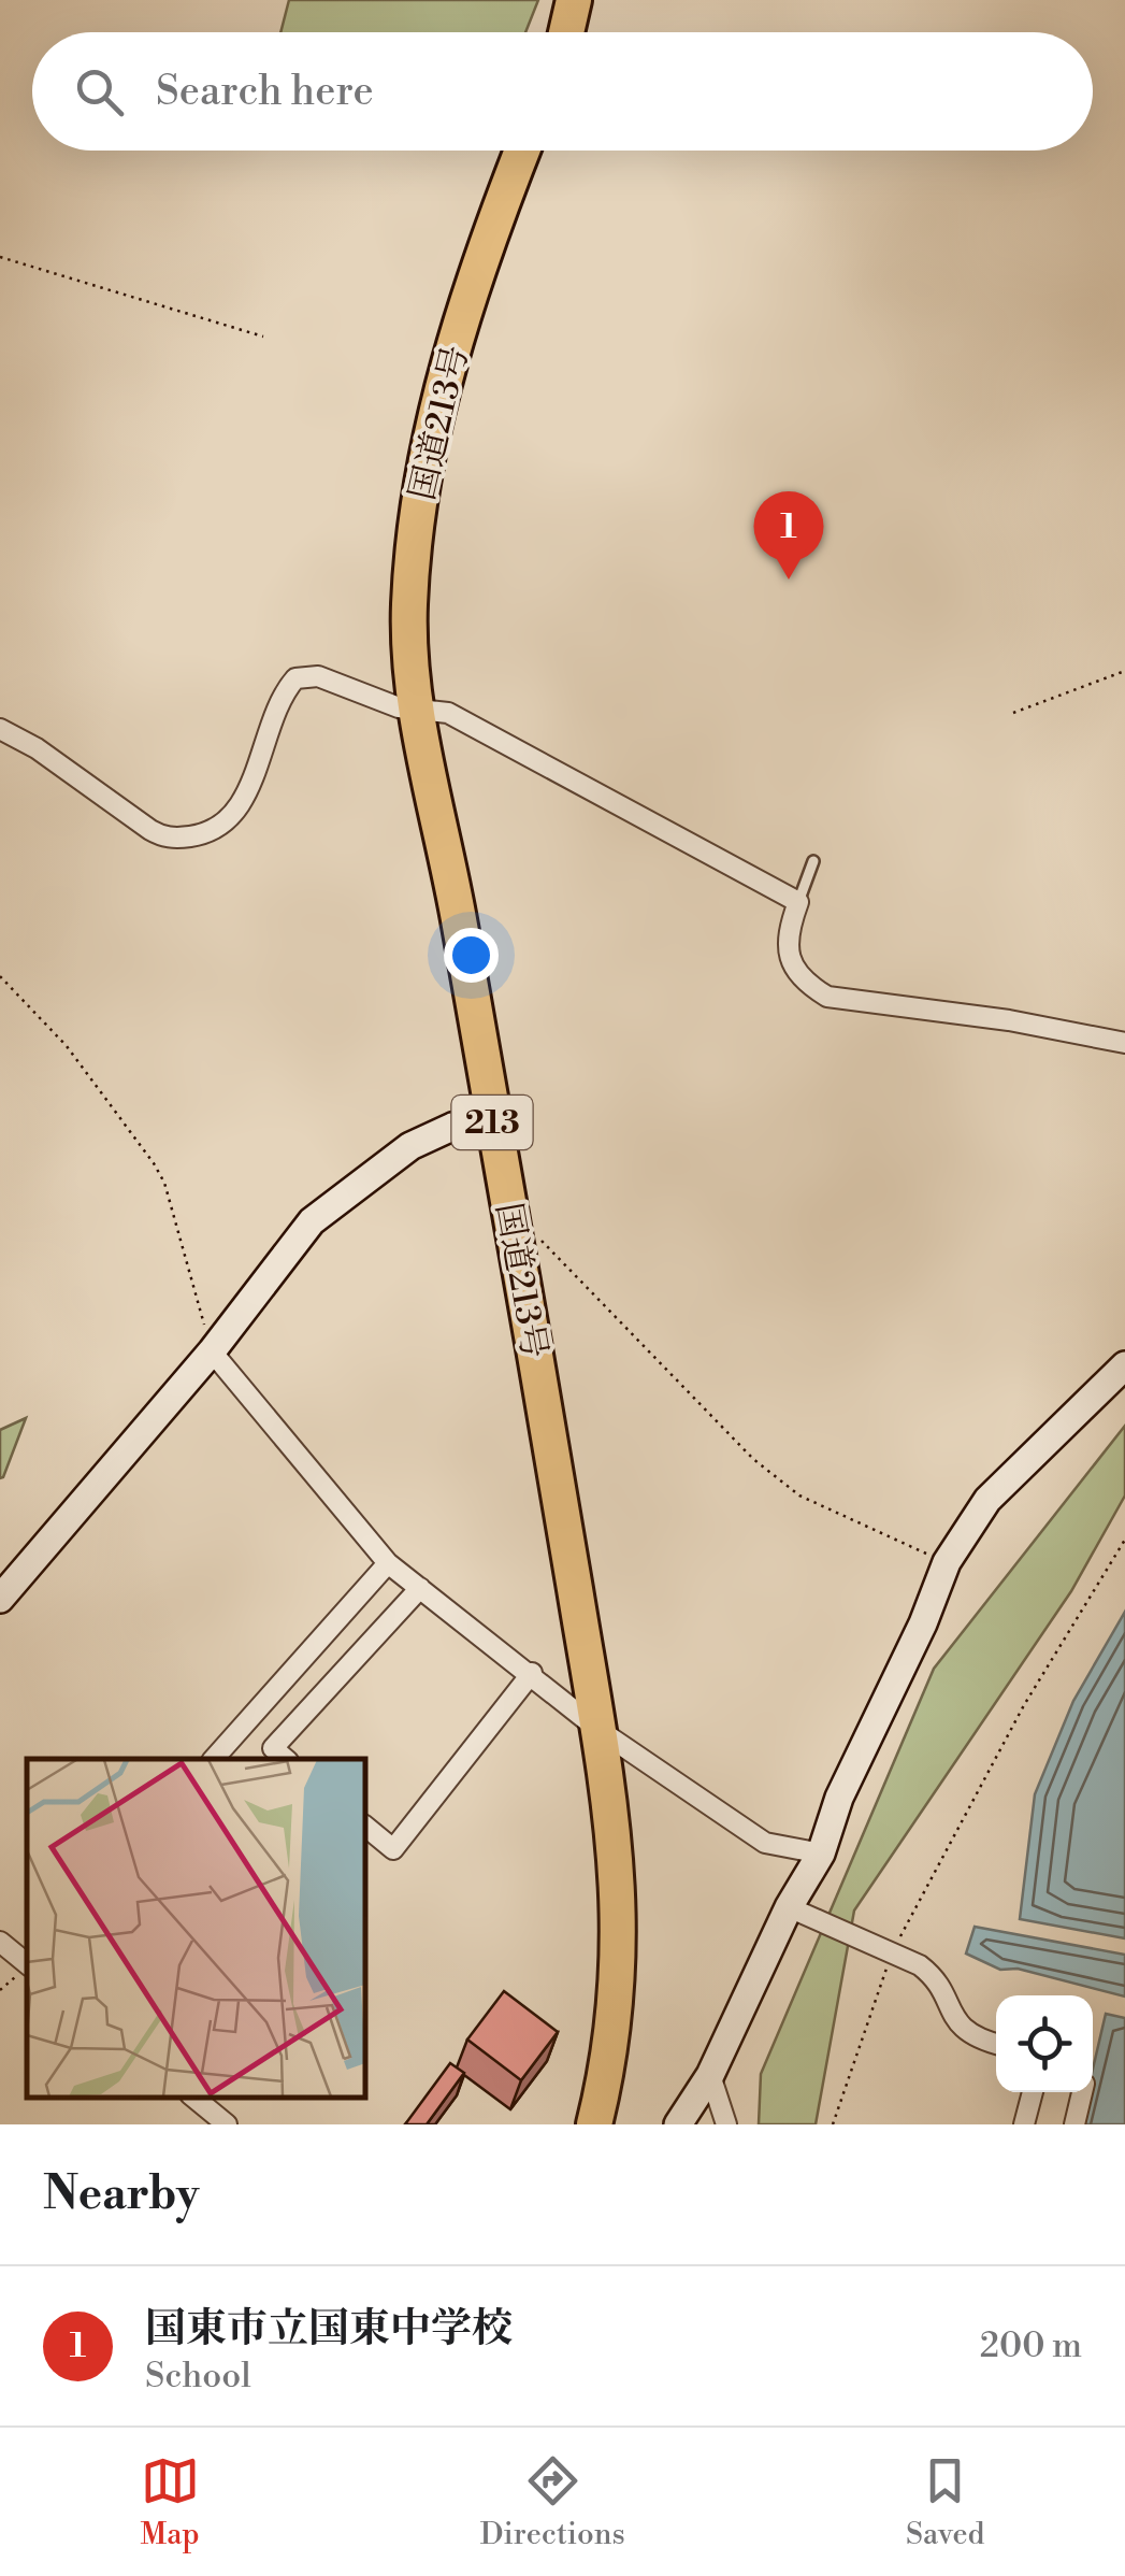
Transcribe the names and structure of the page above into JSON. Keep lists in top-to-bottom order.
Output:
{
  "streets": {
    "highway": ["国道213号", "213"]
  },
  "page": {
    "search": "Search here",
    "pins": "1",
    "heading": "Nearby",
    "list": [
      {
        "mark": "1",
        "name": "国東市立国東中学校",
        "note": "School",
        "value": "200 m"
      }
    ],
    "nav": ["Map", "Directions", "Saved"]
  }
}
